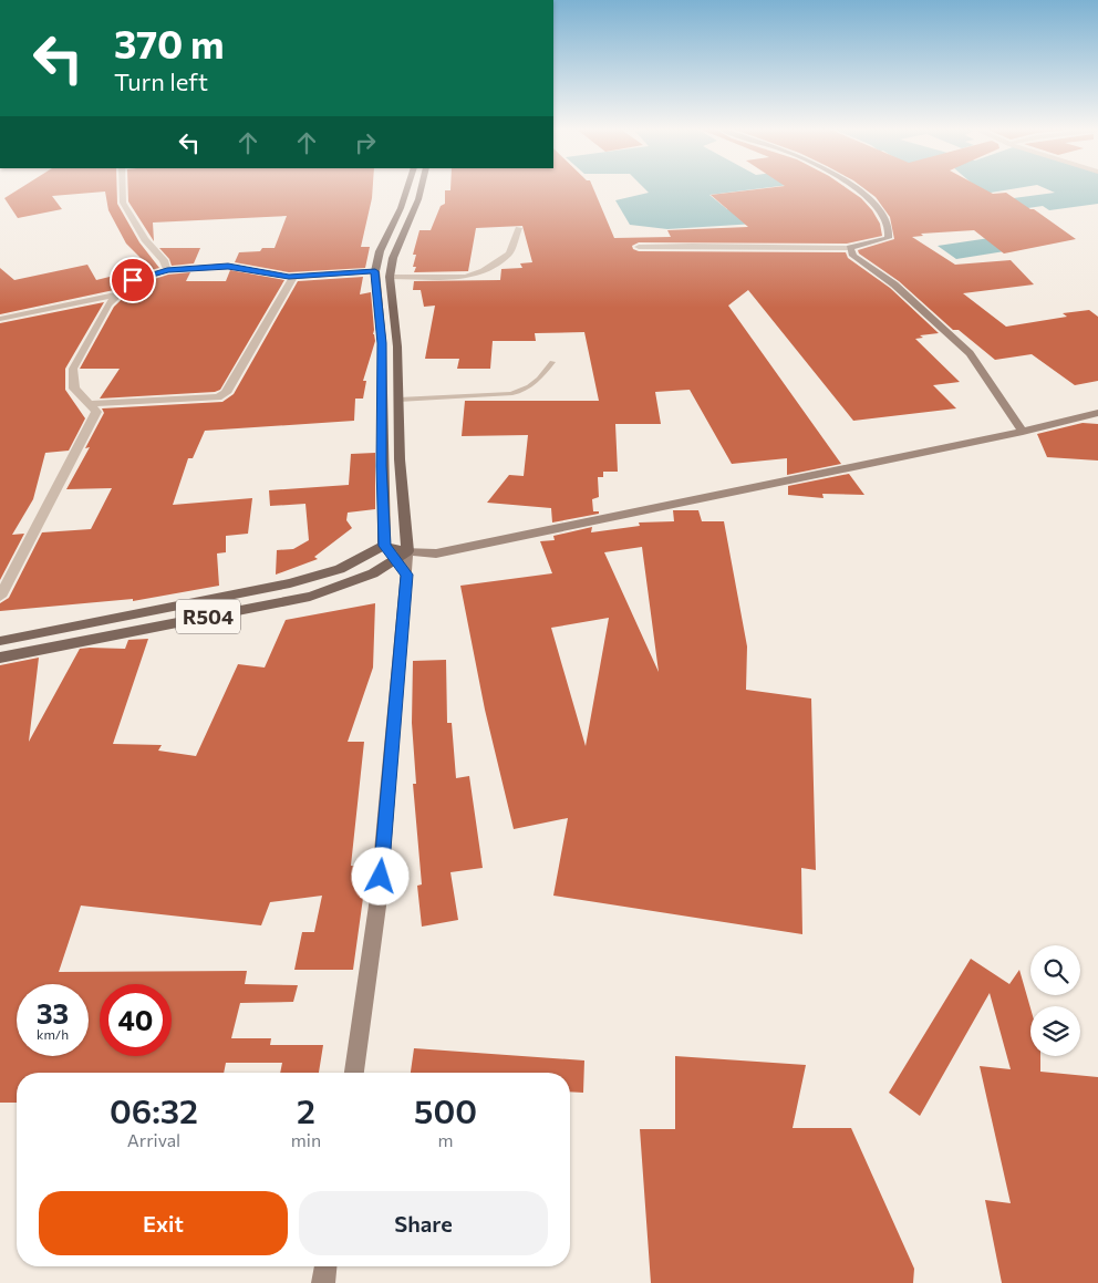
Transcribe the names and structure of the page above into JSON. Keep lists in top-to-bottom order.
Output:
{
  "streets": {
    "main road": ["R504"]
  },
  "page": {
    "turn": ["370 m", "Turn left"],
    "speed": "33 km/h",
    "limit": "40",
    "eta": [
      "06:32",
      "Arrival",
      "2",
      "min",
      "500",
      "m"
    ],
    "buttons": ["Exit", "Share"]
  }
}
